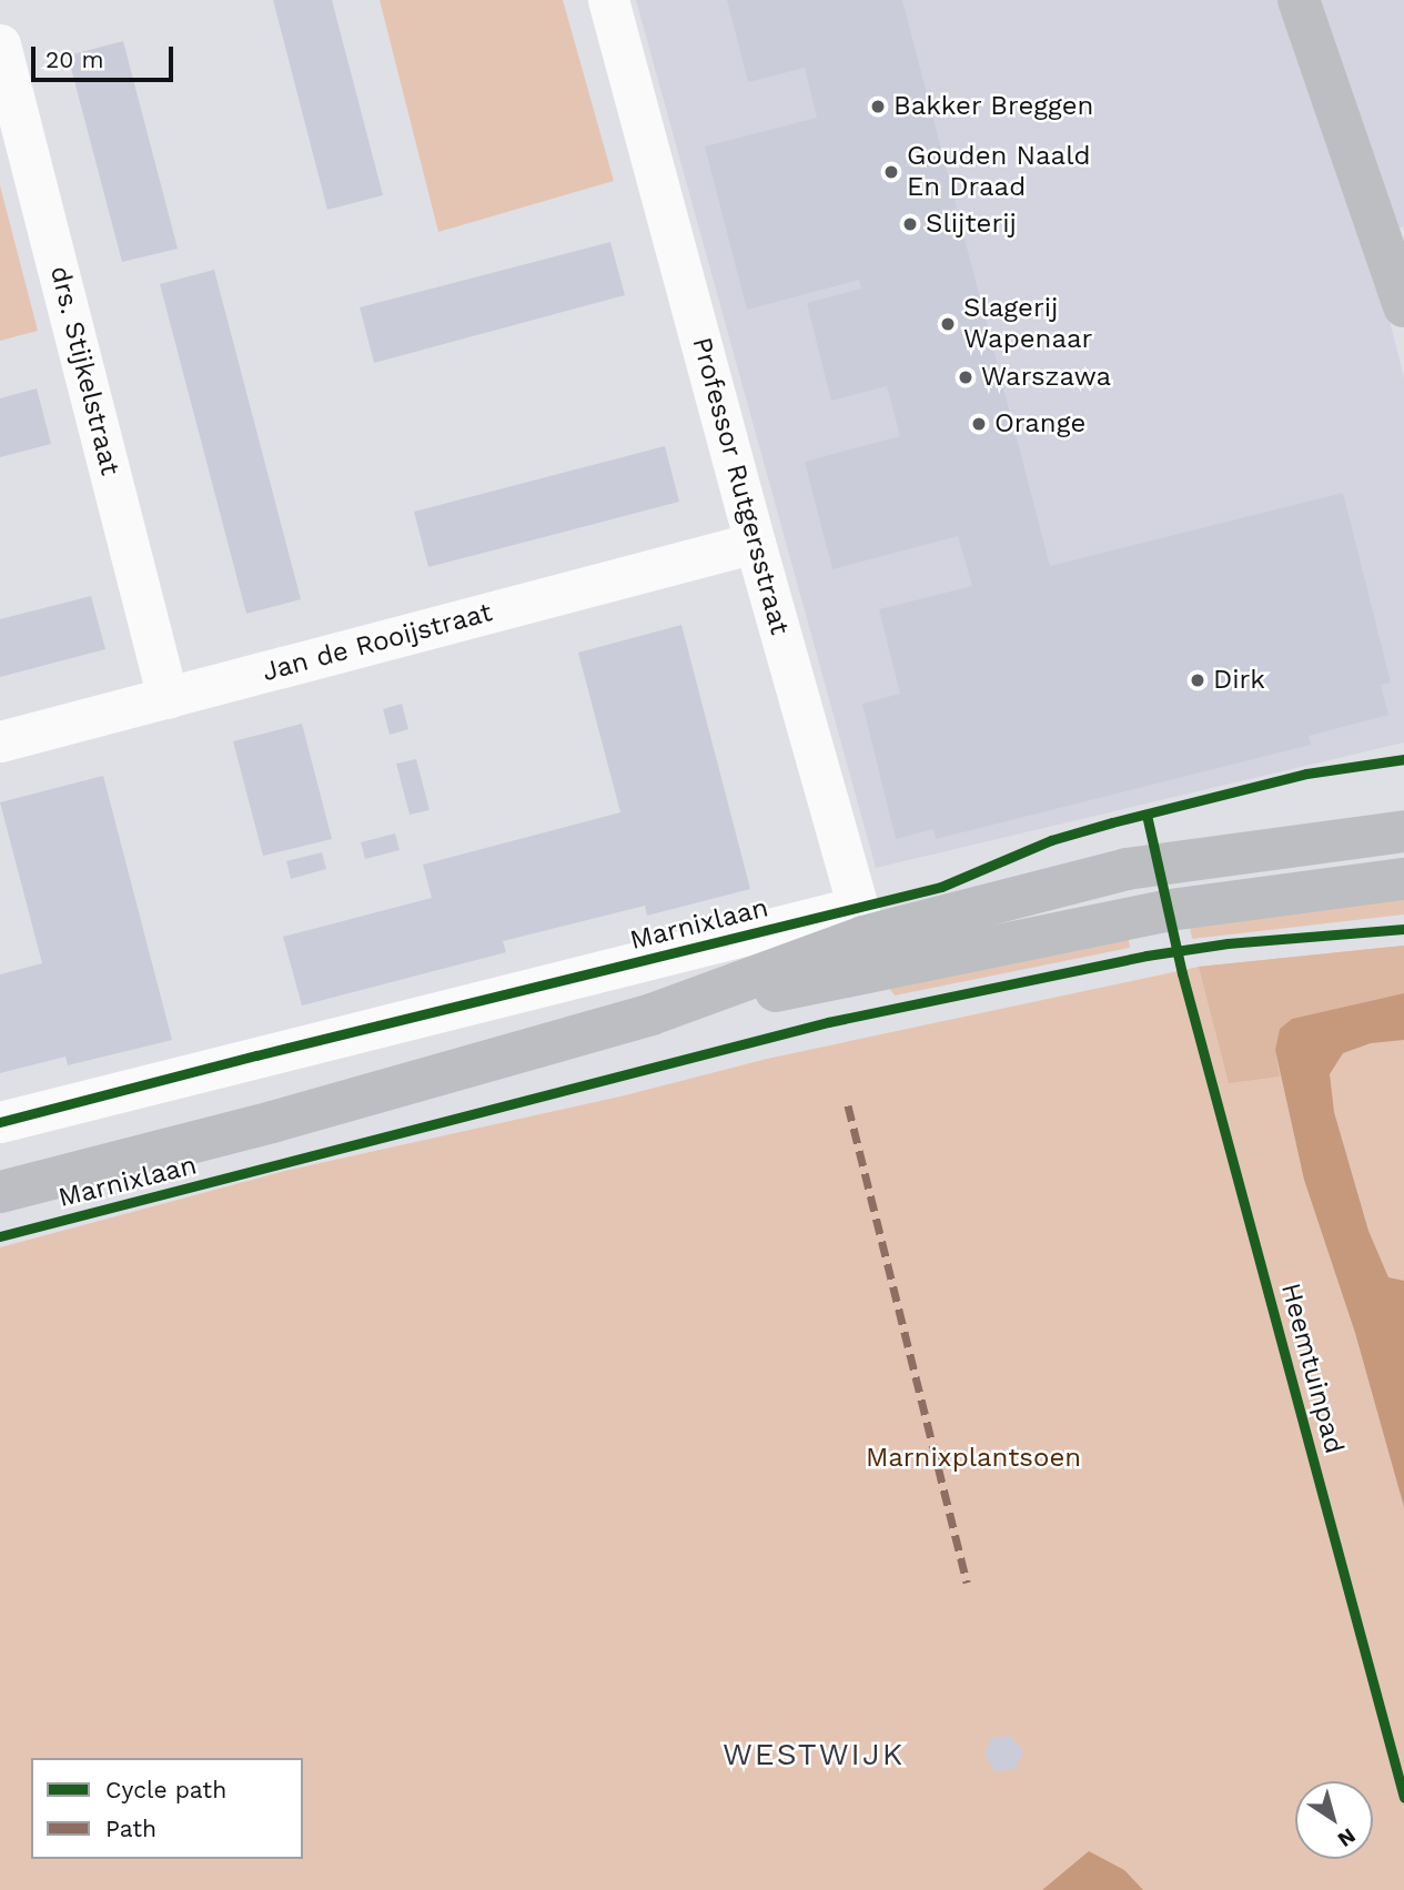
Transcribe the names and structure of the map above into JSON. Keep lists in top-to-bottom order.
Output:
{
  "streets": {
    "street": [
      "drs. Stijkelstraat",
      "Professor Rutgersstraat",
      "Jan de Rooijstraat",
      "Marnixlaan"
    ],
    "cycle path": ["Heemtuinpad"]
  },
  "crossings": [
    ["drs. Stijkelstraat", "Jan de Rooijstraat"],
    ["Professor Rutgersstraat", "Jan de Rooijstraat"],
    ["Professor Rutgersstraat", "Marnixlaan"]
  ],
  "districts": ["WESTWIJK"],
  "parks": ["Marnixplantsoen"],
  "places": [
    "Bakker Breggen",
    "Gouden Naald En Draad",
    "Slijterij",
    "Slagerij Wapenaar",
    "Warszawa",
    "Orange",
    "Dirk"
  ],
  "legend": ["Cycle path", "Path"],
  "scale_bar": "20 m",
  "north": "bottom right"
}
